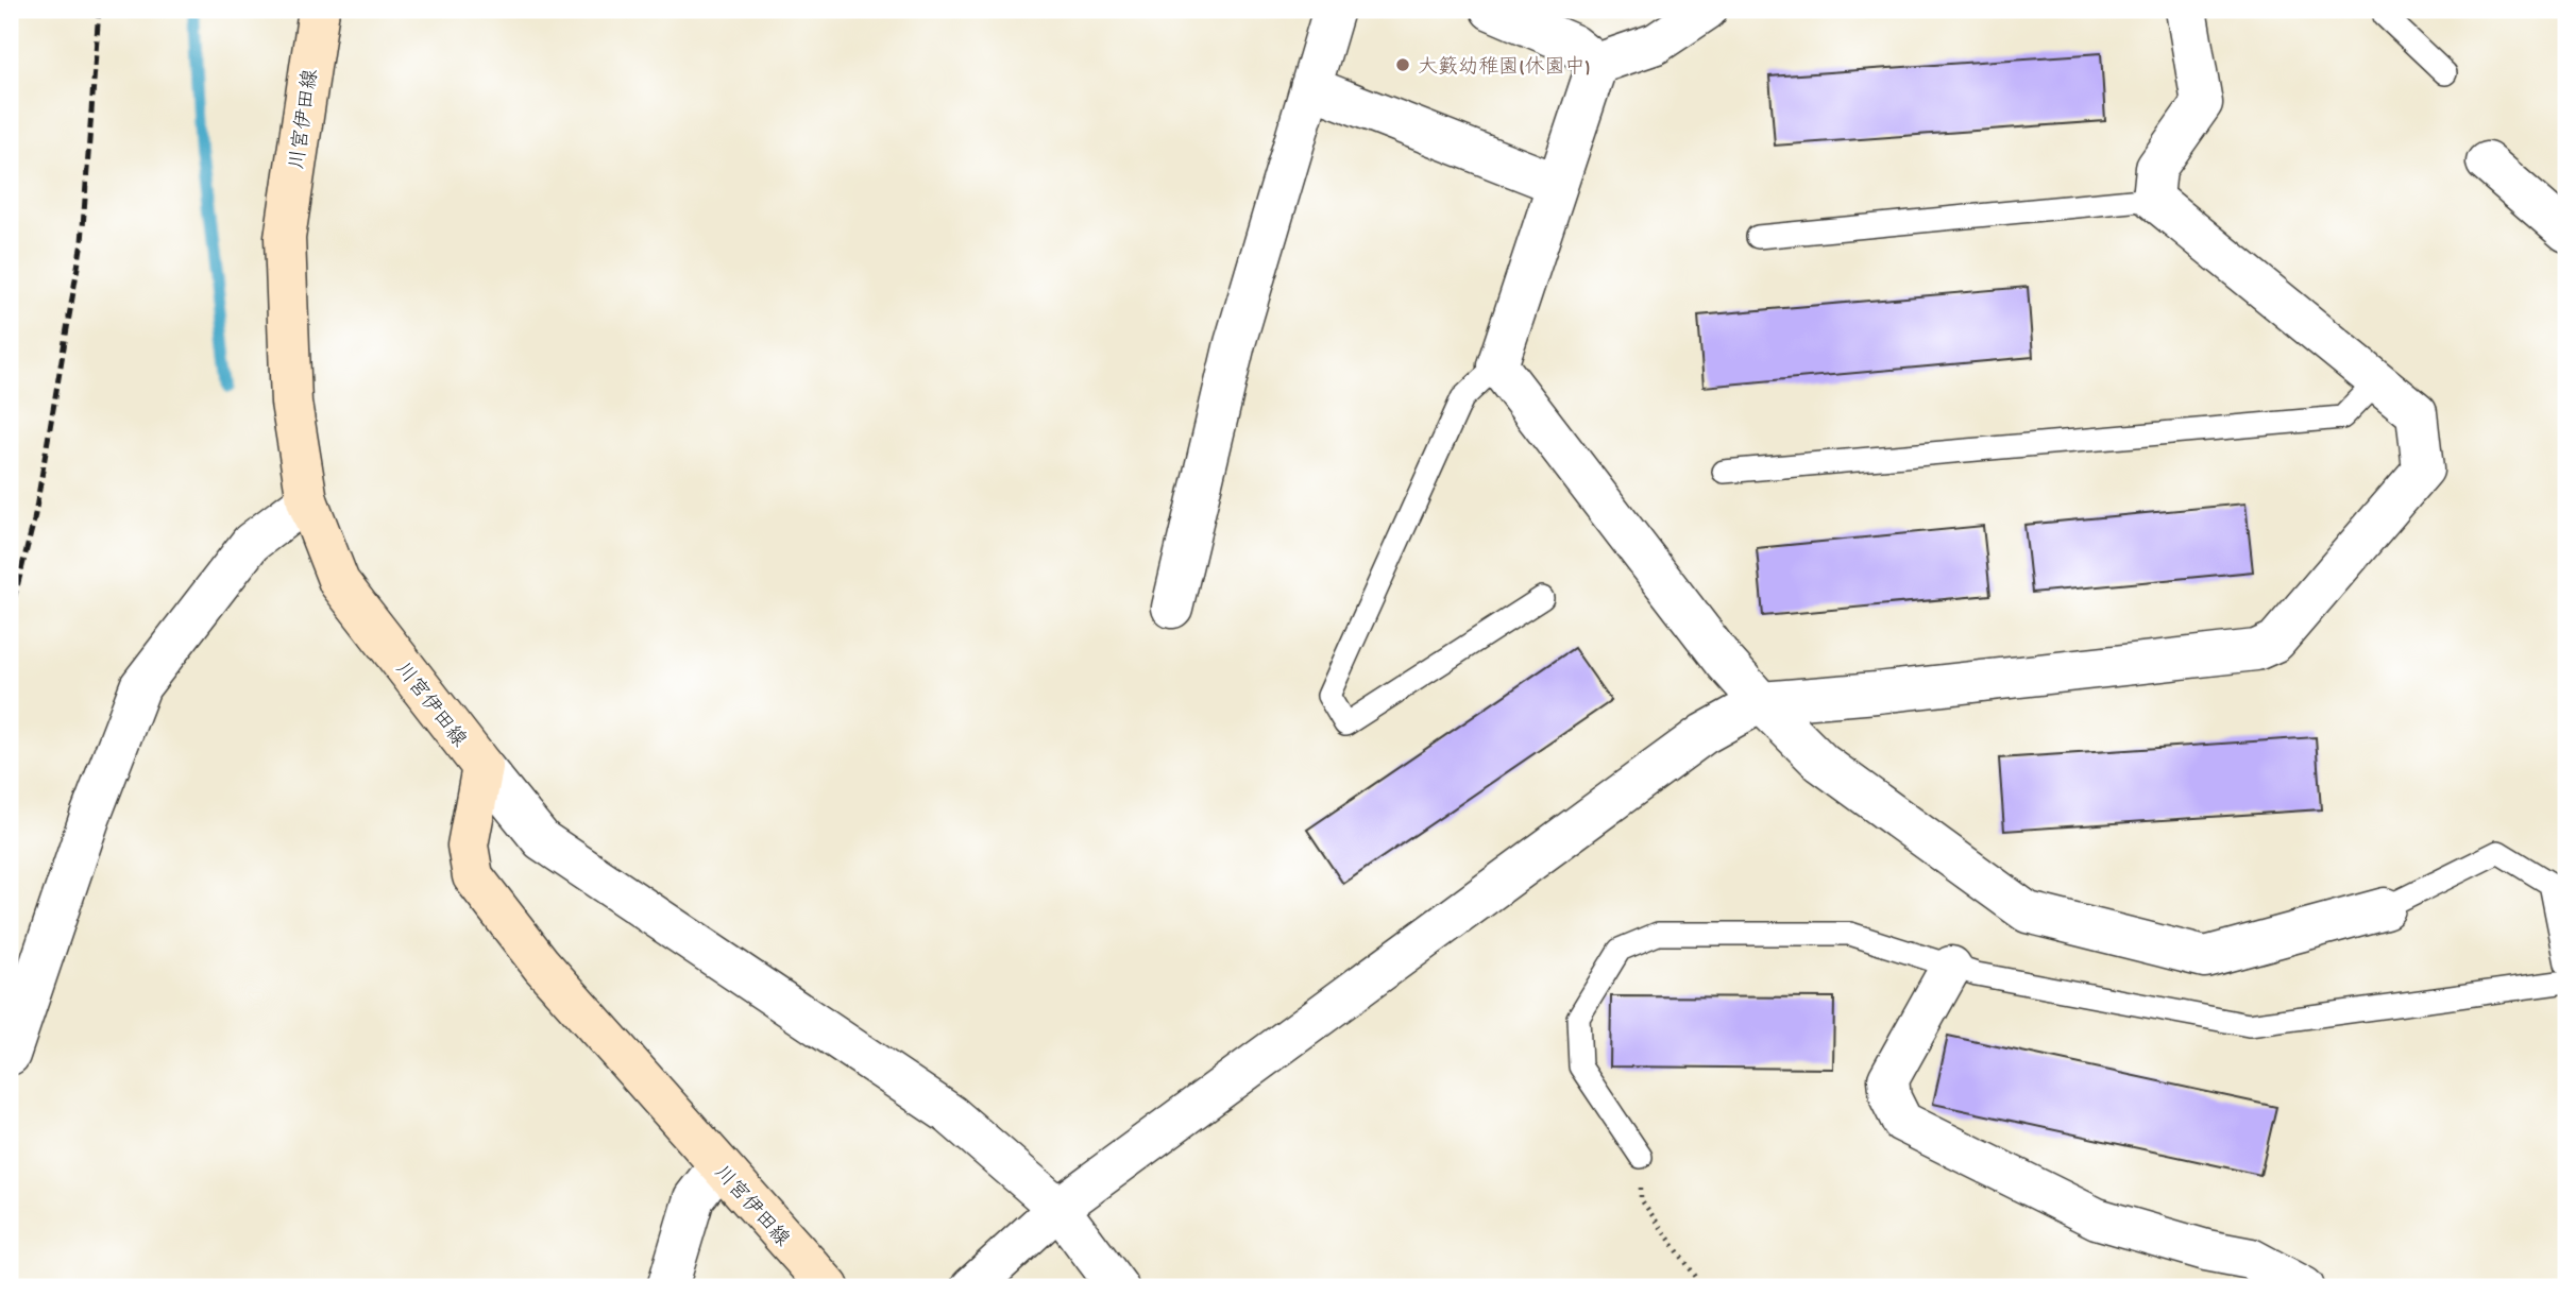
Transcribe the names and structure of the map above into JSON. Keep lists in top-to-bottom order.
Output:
{
  "streets": {
    "main road": ["川宮伊田線"]
  },
  "places": ["大籔幼稚園(休園中)"]
}
